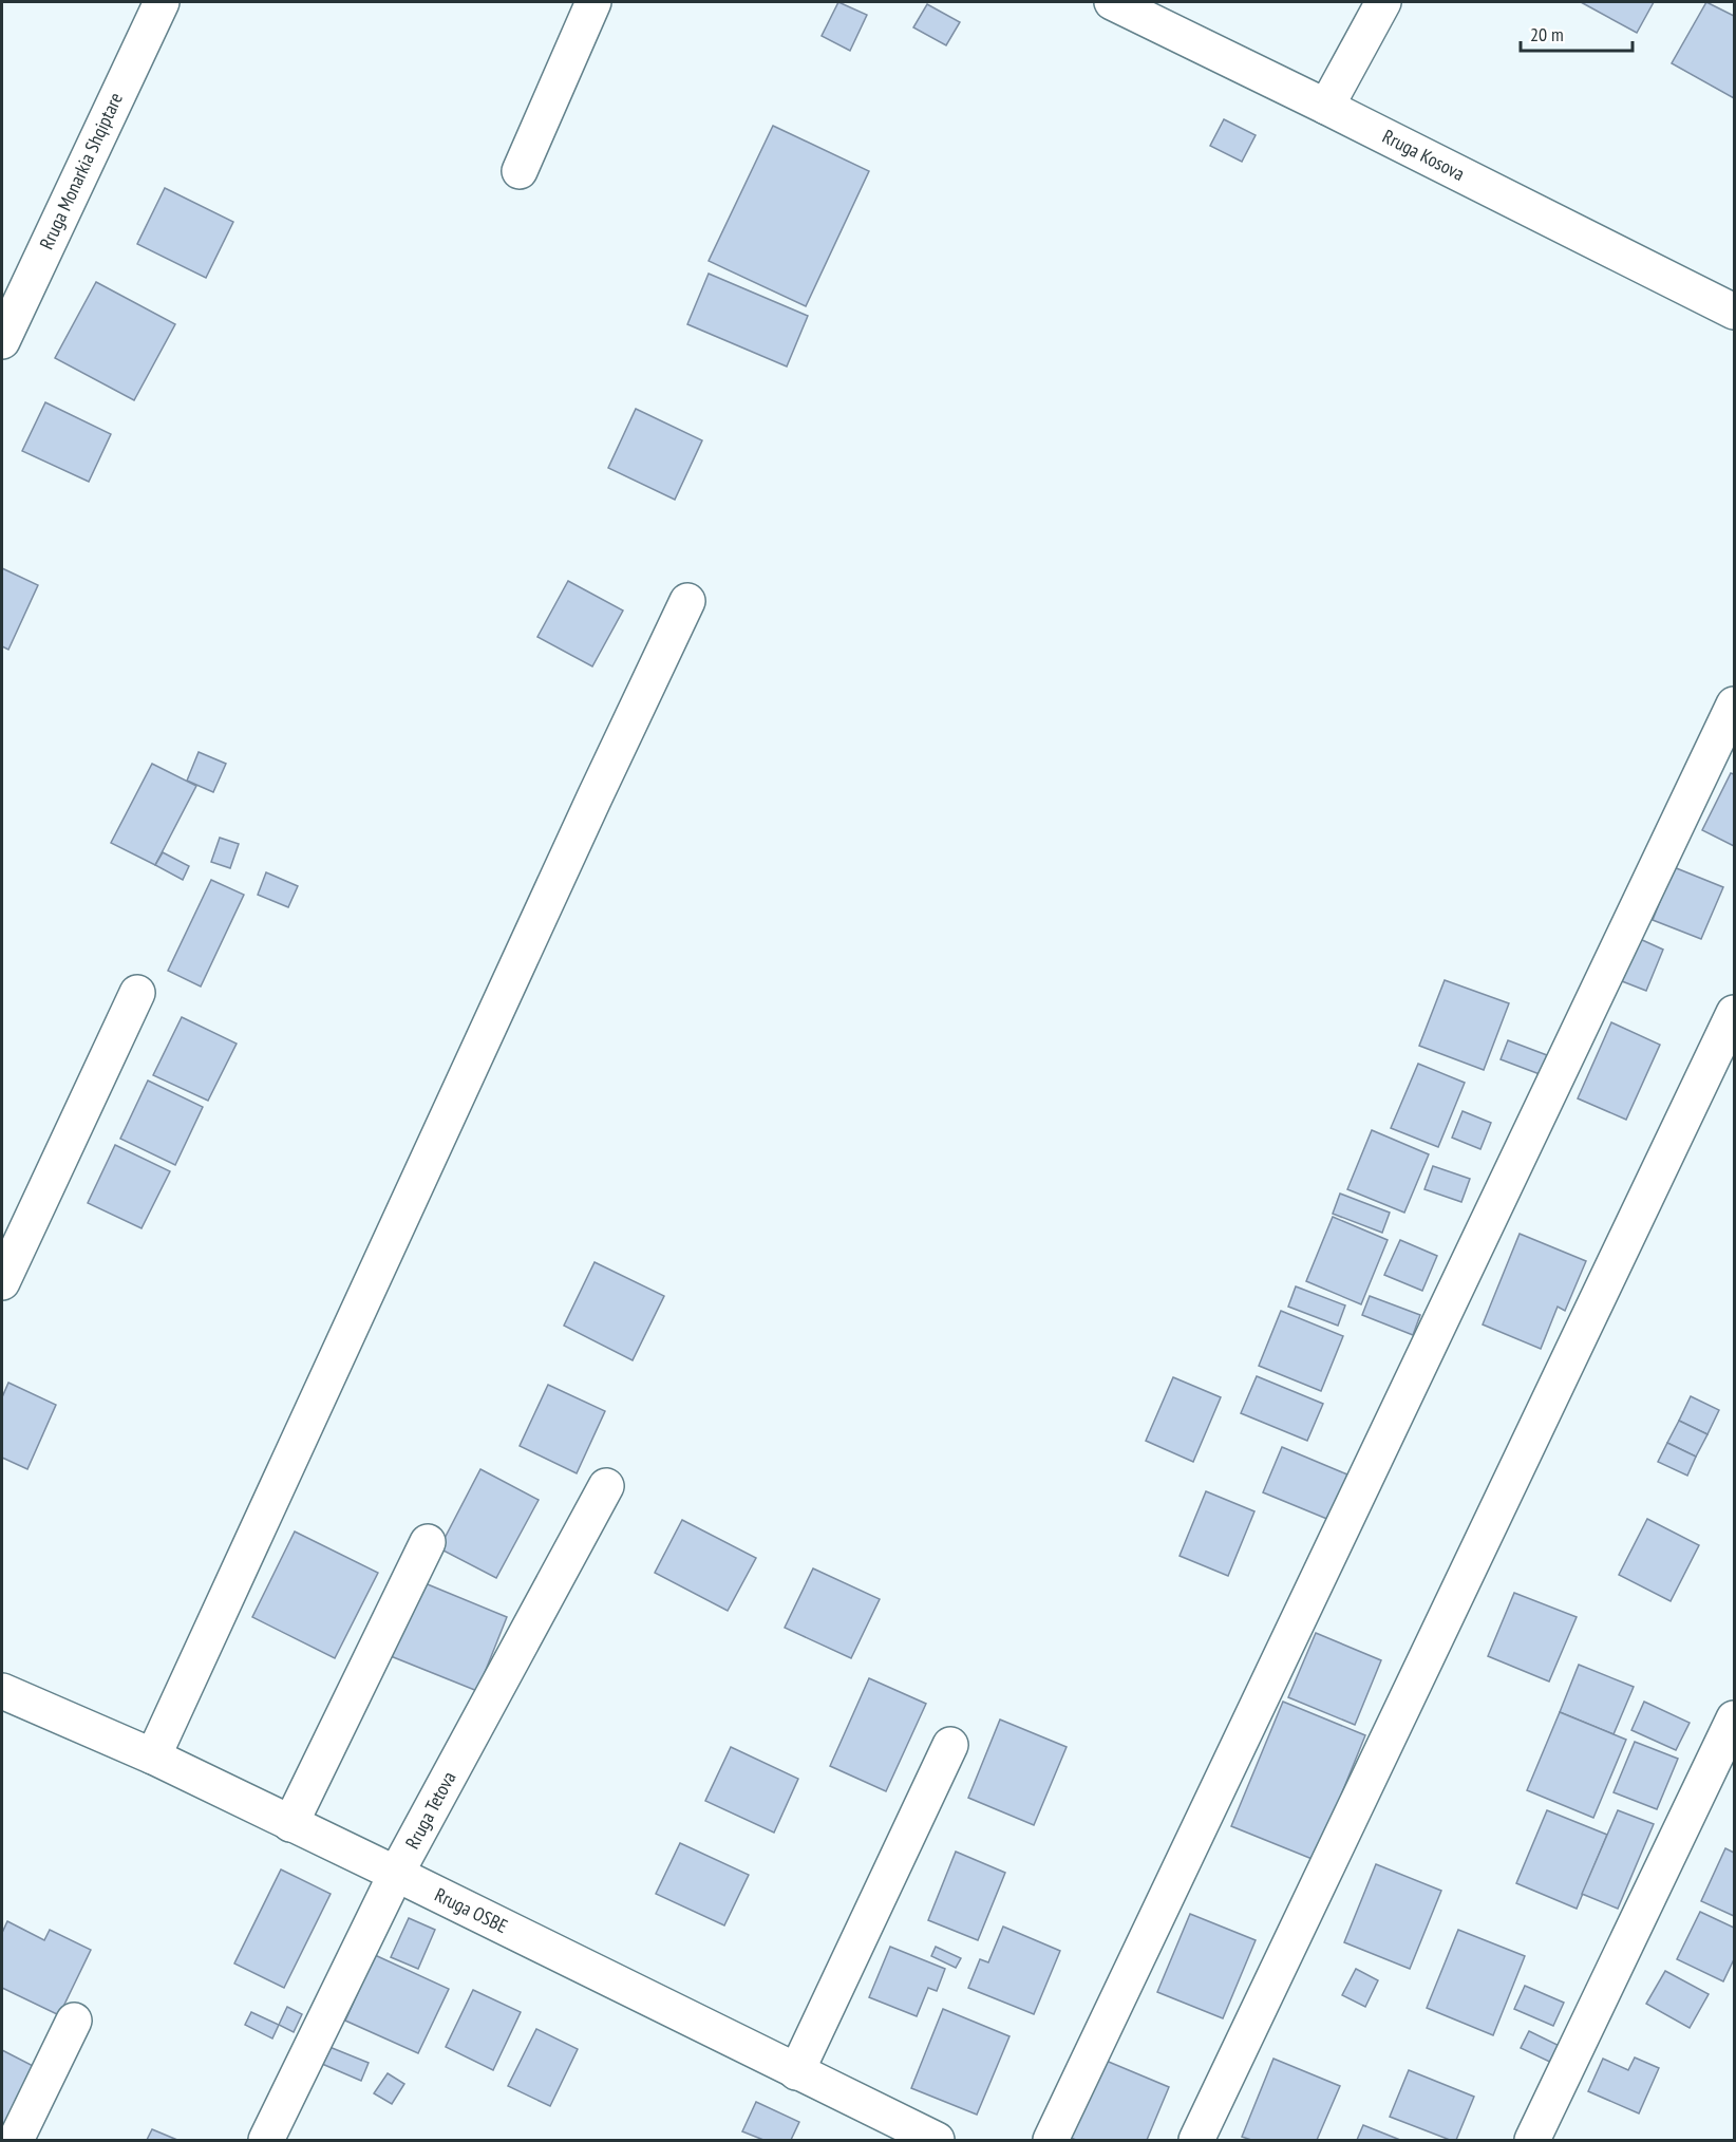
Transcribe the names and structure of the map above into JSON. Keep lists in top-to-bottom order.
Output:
{
  "streets": {
    "street": [
      "Rruga Kosova",
      "Rruga Monarkia Shqiptare",
      "Rruga Tetova",
      "Rruga OSBE"
    ]
  },
  "crossings": [
    ["Rruga Tetova", "Rruga OSBE"]
  ],
  "scale_bar": "20 m"
}
